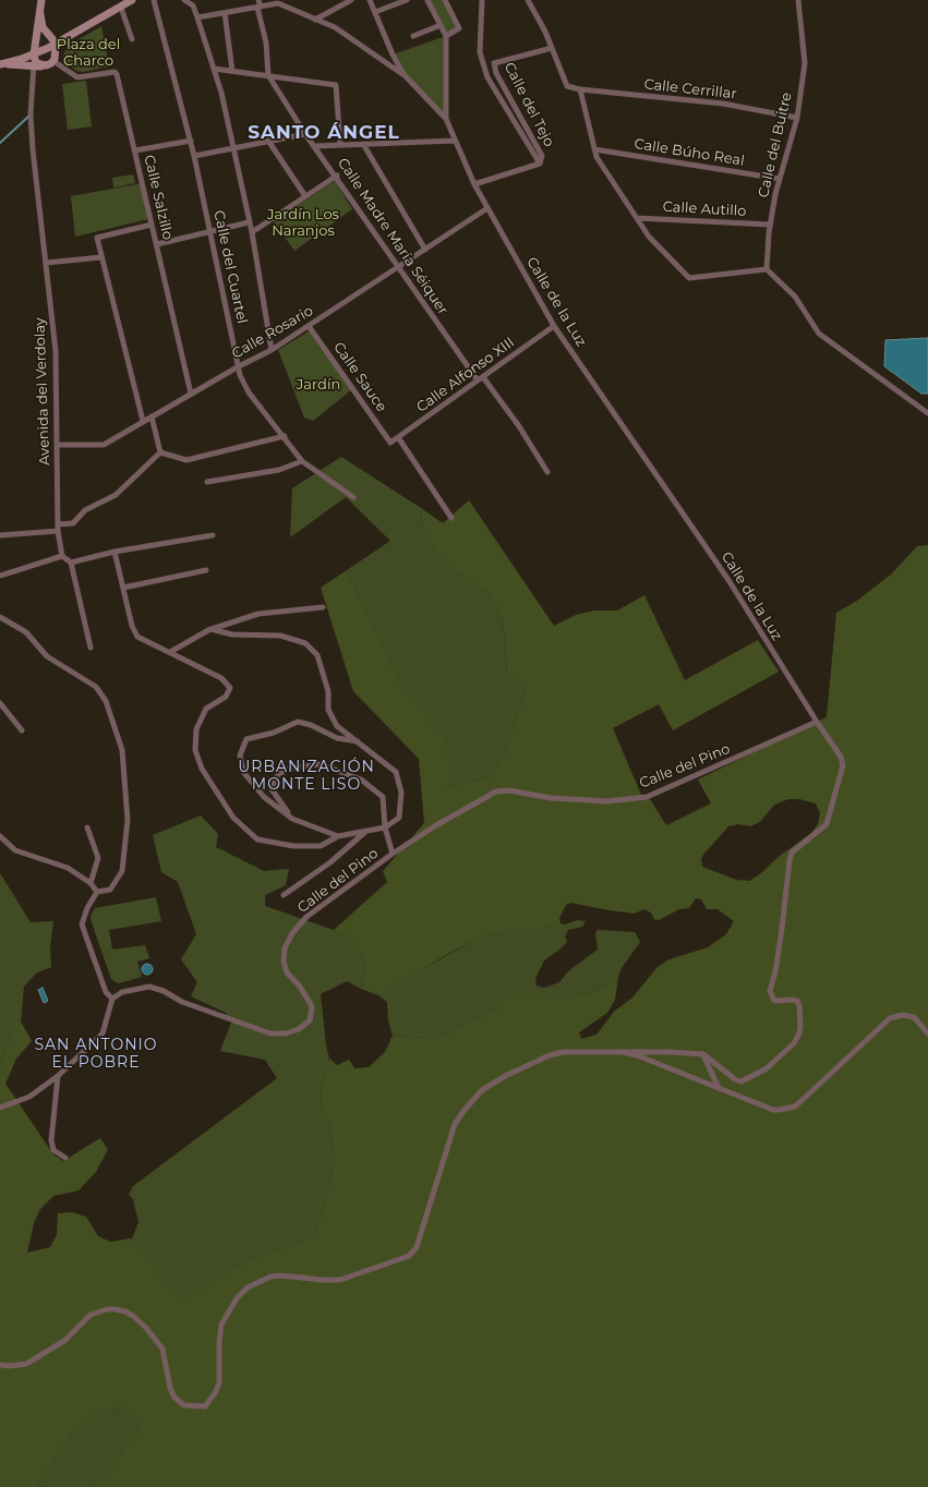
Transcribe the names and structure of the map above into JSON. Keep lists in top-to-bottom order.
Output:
{
  "streets": {
    "street": [
      "Calle Cerrillar",
      "Calle del Tejo",
      "Calle del Buitre",
      "Calle Búho Real",
      "Calle Salzillo",
      "Calle Autillo",
      "Calle Madre María Séiquer",
      "Calle del Cuartel",
      "Calle de la Luz",
      "Calle Rosario",
      "Calle Alfonso XIII",
      "Calle Sauce",
      "Avenida del Verdolay",
      "Calle del Pino"
    ]
  },
  "crossings": [
    ["Calle Cerrillar", "Calle del Buitre"],
    ["Calle del Buitre", "Calle Búho Real"],
    ["Calle del Buitre", "Calle Autillo"],
    ["Calle Salzillo", "Calle Rosario"],
    ["Calle Madre María Séiquer", "Calle Rosario"],
    ["Calle Madre María Séiquer", "Calle Alfonso XIII"],
    ["Calle del Cuartel", "Calle Rosario"],
    ["Calle de la Luz", "Calle Rosario"],
    ["Calle de la Luz", "Calle Alfonso XIII"],
    ["Calle de la Luz", "Calle del Pino"],
    ["Calle Rosario", "Calle Sauce"],
    ["Calle Rosario", "Avenida del Verdolay"],
    ["Calle Alfonso XIII", "Calle Sauce"]
  ],
  "districts": ["SANTO ÁNGEL", "URBANIZACIÓN MONTE LISO", "SAN ANTONIO EL POBRE"],
  "parks": ["Plaza del Charco", "Jardín Los Naranjos", "Jardín"]
}
